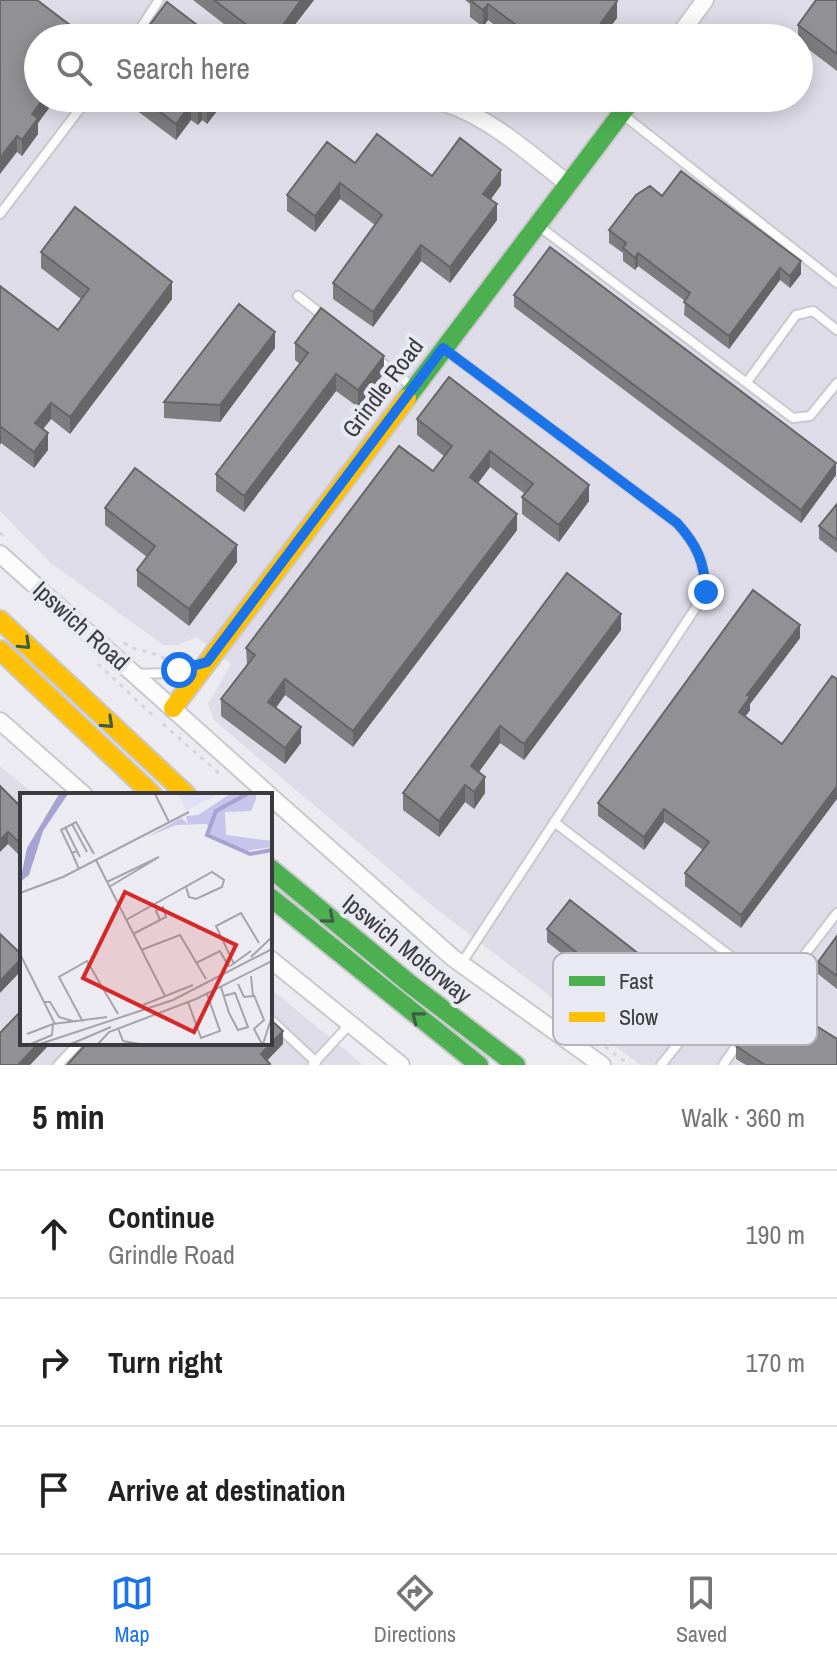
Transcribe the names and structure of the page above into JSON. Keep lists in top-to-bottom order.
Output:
{
  "streets": {
    "main road": ["Grindle Road", "Ipswich Motorway"],
    "street": ["Ipswich Road"]
  },
  "crossings": [
    ["Grindle Road", "Ipswich Road"]
  ],
  "legend": ["Fast", "Slow"],
  "page": {
    "search": "Search here",
    "heading": ["5 min", "Walk · 360 m"],
    "list": [
      ["Continue", "Grindle Road", "190 m"],
      ["Turn right", "170 m"],
      "Arrive at destination"
    ],
    "nav": ["Map", "Directions", "Saved"]
  }
}
